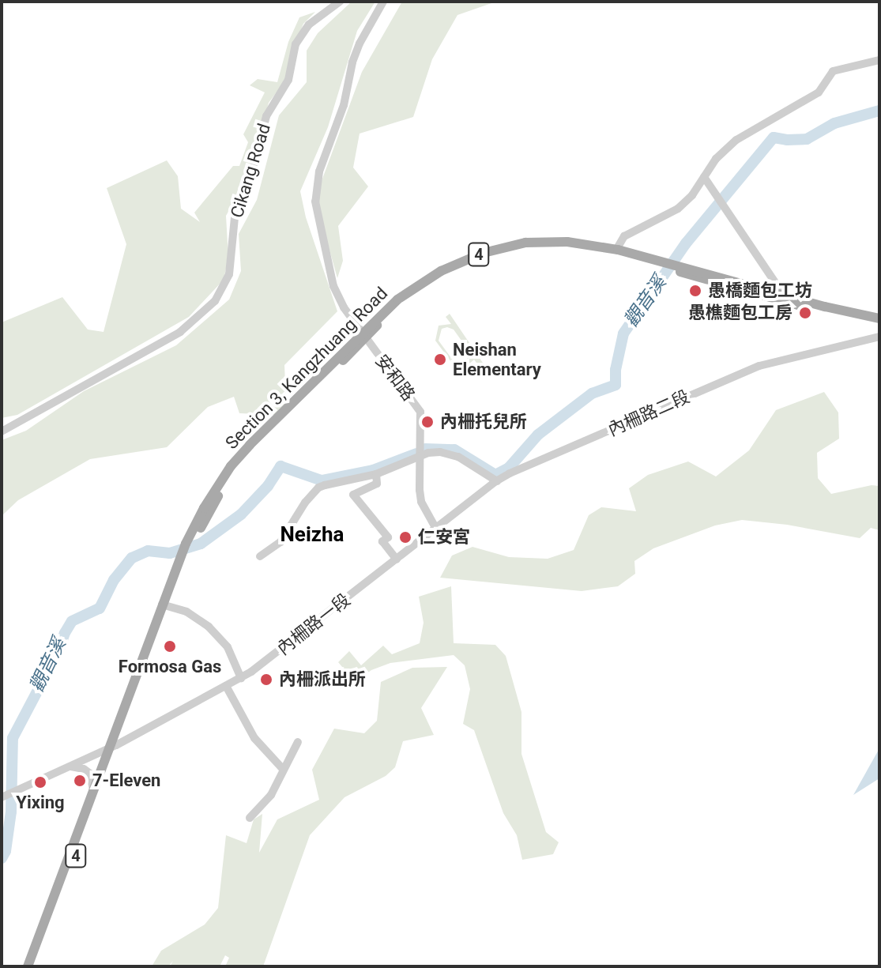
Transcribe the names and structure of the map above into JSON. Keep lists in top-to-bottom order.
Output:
{
  "streets": {
    "main road": ["4", "Section 3, Kangzhuang Road"],
    "street": [
      "Cikang Road",
      "安和路",
      "內柵路二段",
      "內柵路一段"
    ]
  },
  "crossings": [
    ["4", "Section 3, Kangzhuang Road"],
    ["4", "內柵路一段"],
    ["Section 3, Kangzhuang Road", "安和路"],
    ["Section 3, Kangzhuang Road", "內柵路一段"],
    ["安和路", "內柵路二段"],
    ["安和路", "內柵路一段"],
    ["內柵路二段", "內柵路一段"]
  ],
  "districts": ["Neizha"],
  "water": ["觀音溪"],
  "places": [
    "愚橋麵包工坊",
    "愚樵麵包工房",
    "Neishan Elementary",
    "內柵托兒所",
    "仁安宮",
    "Formosa Gas",
    "內柵派出所",
    "7-Eleven",
    "Yixing"
  ]
}
